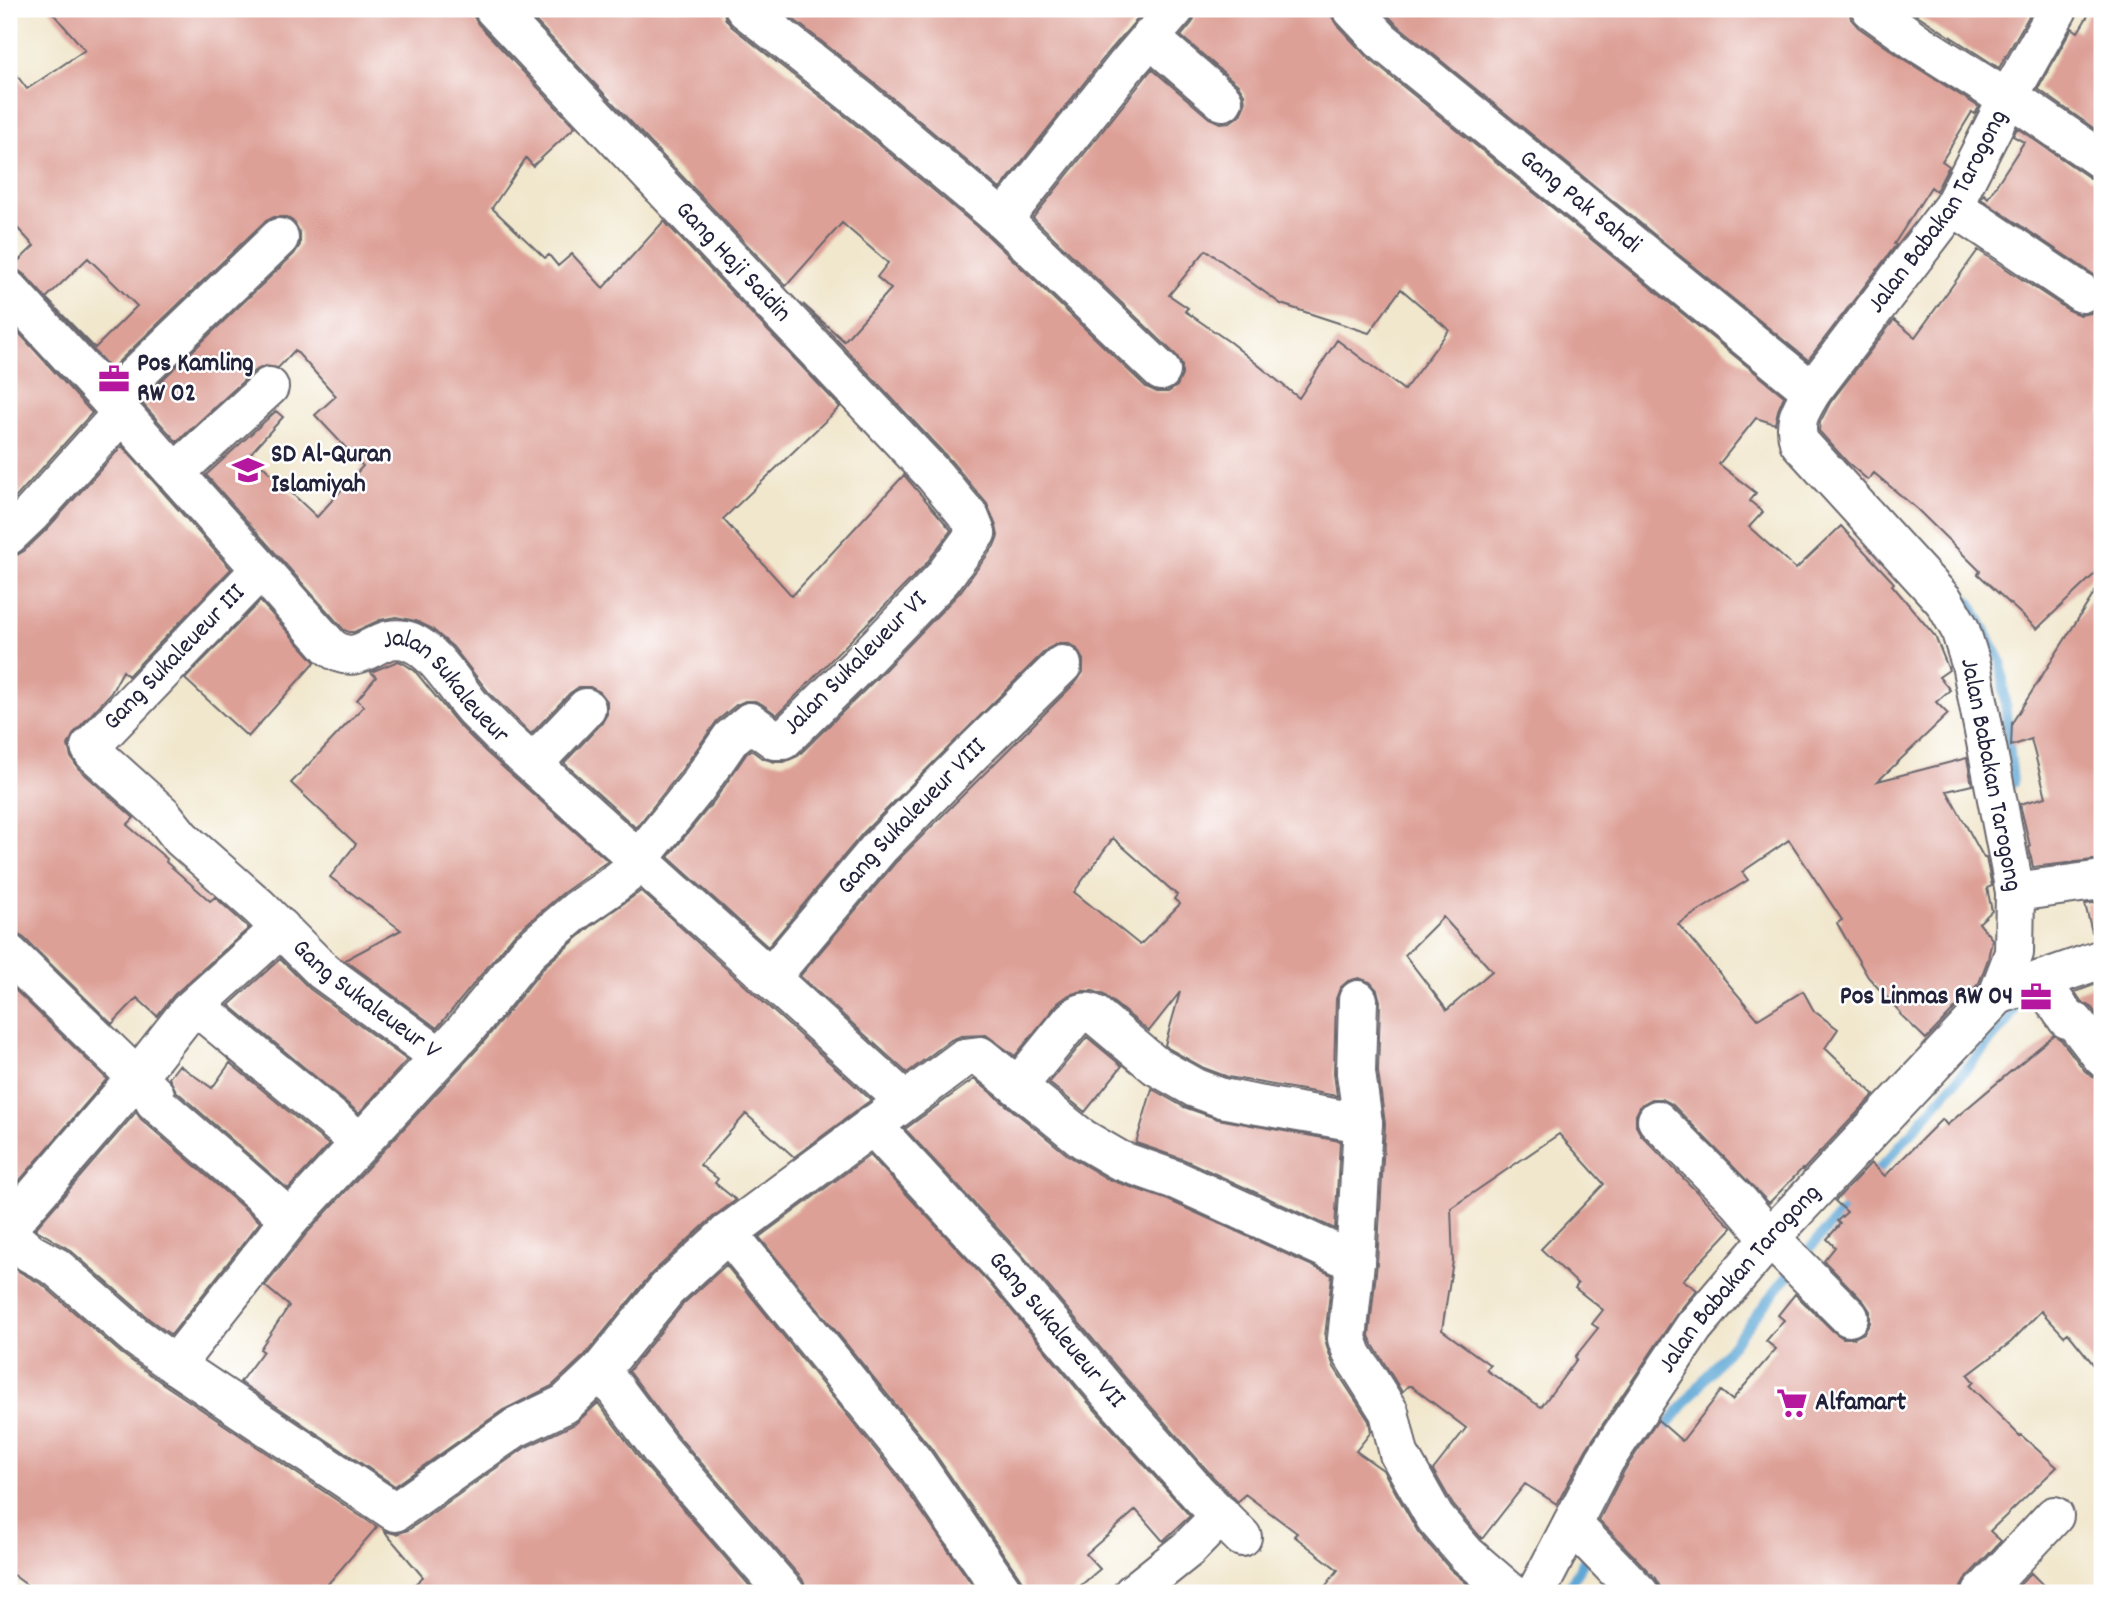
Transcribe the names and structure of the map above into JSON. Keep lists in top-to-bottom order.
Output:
{
  "streets": {
    "street": [
      "Gang Pak Sahdi",
      "Jalan Babakan Tarogong",
      "Gang Haji Saidin",
      "Gang Sukaleueur III",
      "Jalan Sukaleueur VI",
      "Jalan Sukaleueur",
      "Gang Sukaleueur VIII",
      "Gang Sukaleueur V",
      "Gang Sukaleueur VII"
    ]
  },
  "crossings": [
    ["Gang Pak Sahdi", "Jalan Babakan Tarogong"],
    ["Gang Haji Saidin", "Jalan Sukaleueur VI"],
    ["Gang Sukaleueur III", "Jalan Sukaleueur"],
    ["Gang Sukaleueur III", "Gang Sukaleueur V"],
    ["Jalan Sukaleueur VI", "Jalan Sukaleueur"],
    ["Jalan Sukaleueur VI", "Gang Sukaleueur V"],
    ["Jalan Sukaleueur", "Gang Sukaleueur VIII"],
    ["Jalan Sukaleueur", "Gang Sukaleueur V"]
  ],
  "places": {
    "office": ["Pos Kamling RW 02", "Pos Linmas RW 04"],
    "school or university": ["SD Al-Quran Islamiyah"],
    "supermarket": ["Alfamart"]
  }
}
